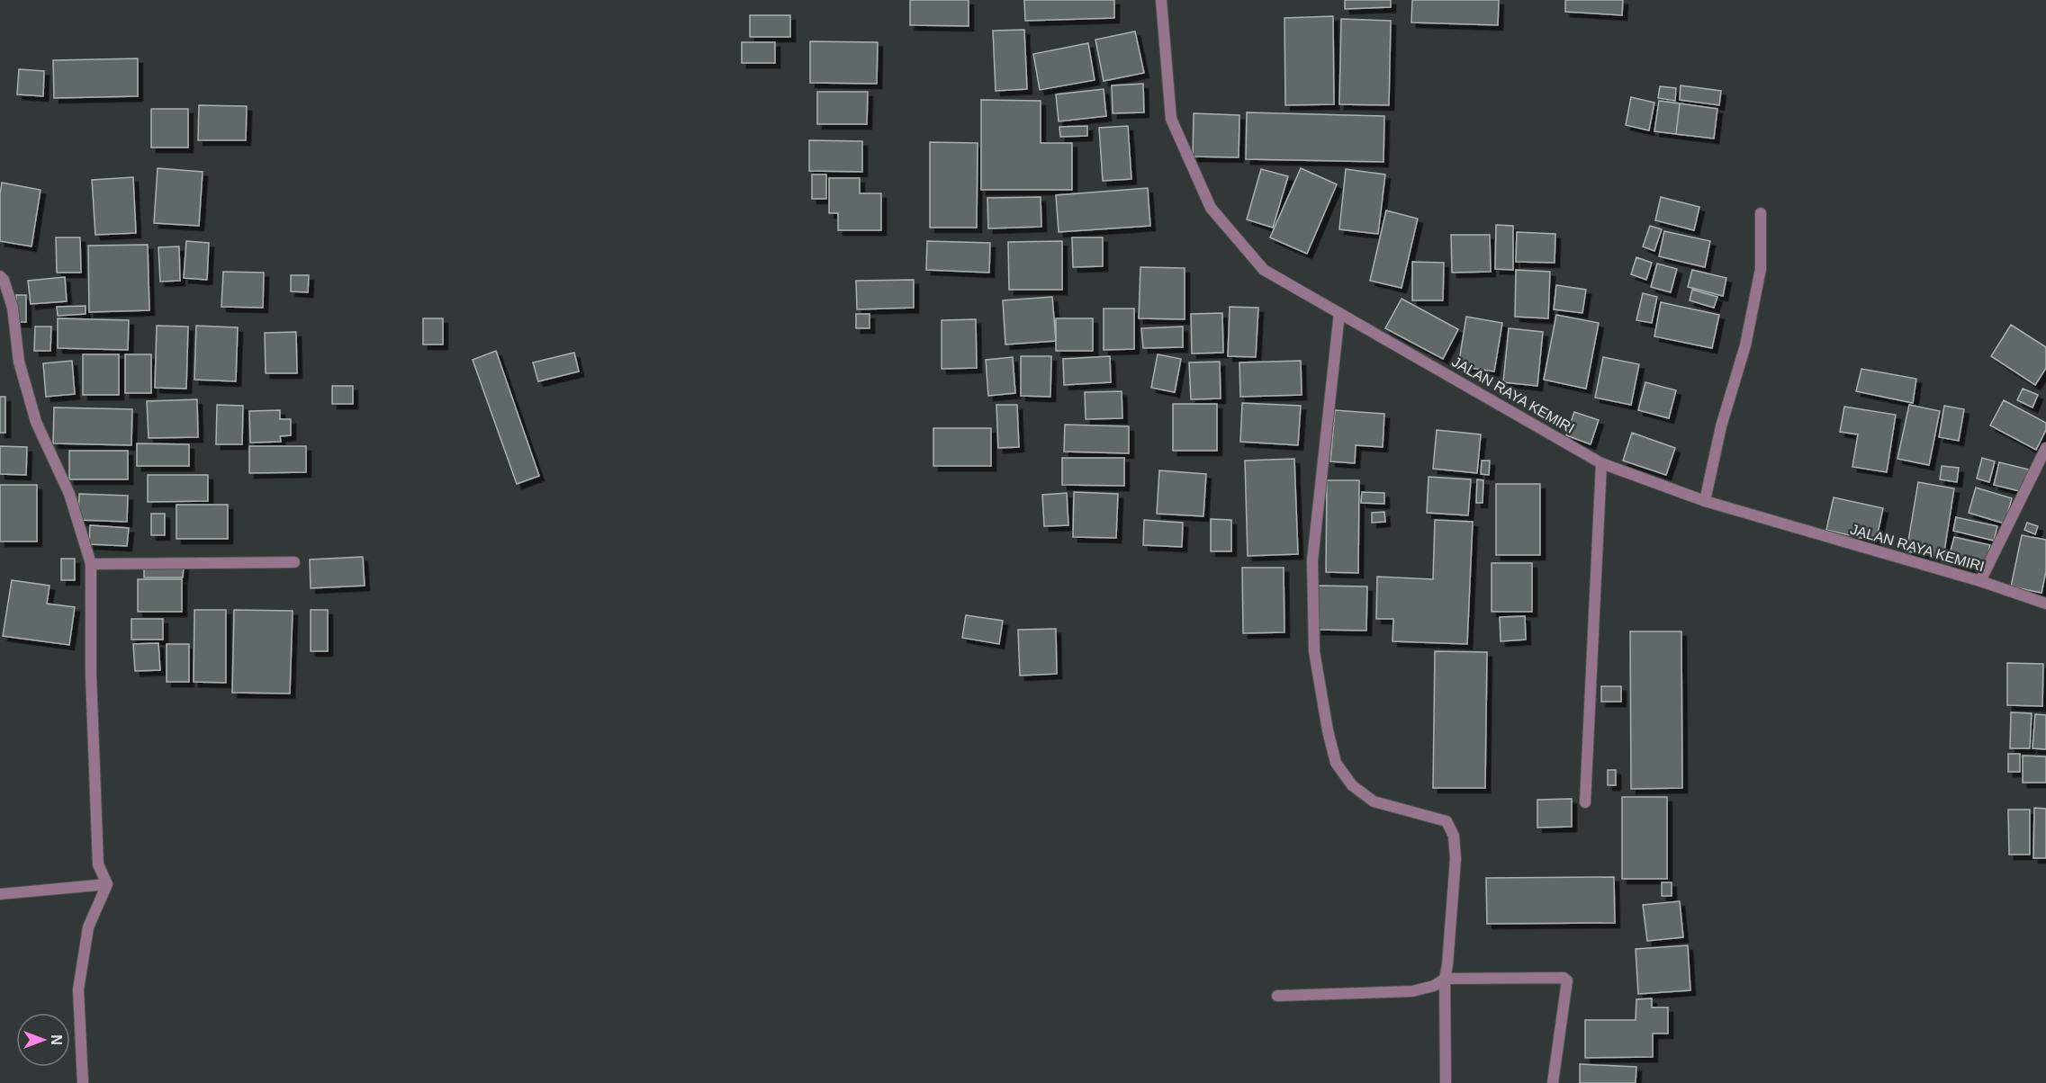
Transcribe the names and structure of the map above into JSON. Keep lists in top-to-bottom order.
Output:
{
  "streets": {
    "street": ["JALAN RAYA KEMIRI"]
  },
  "north": "right"
}
